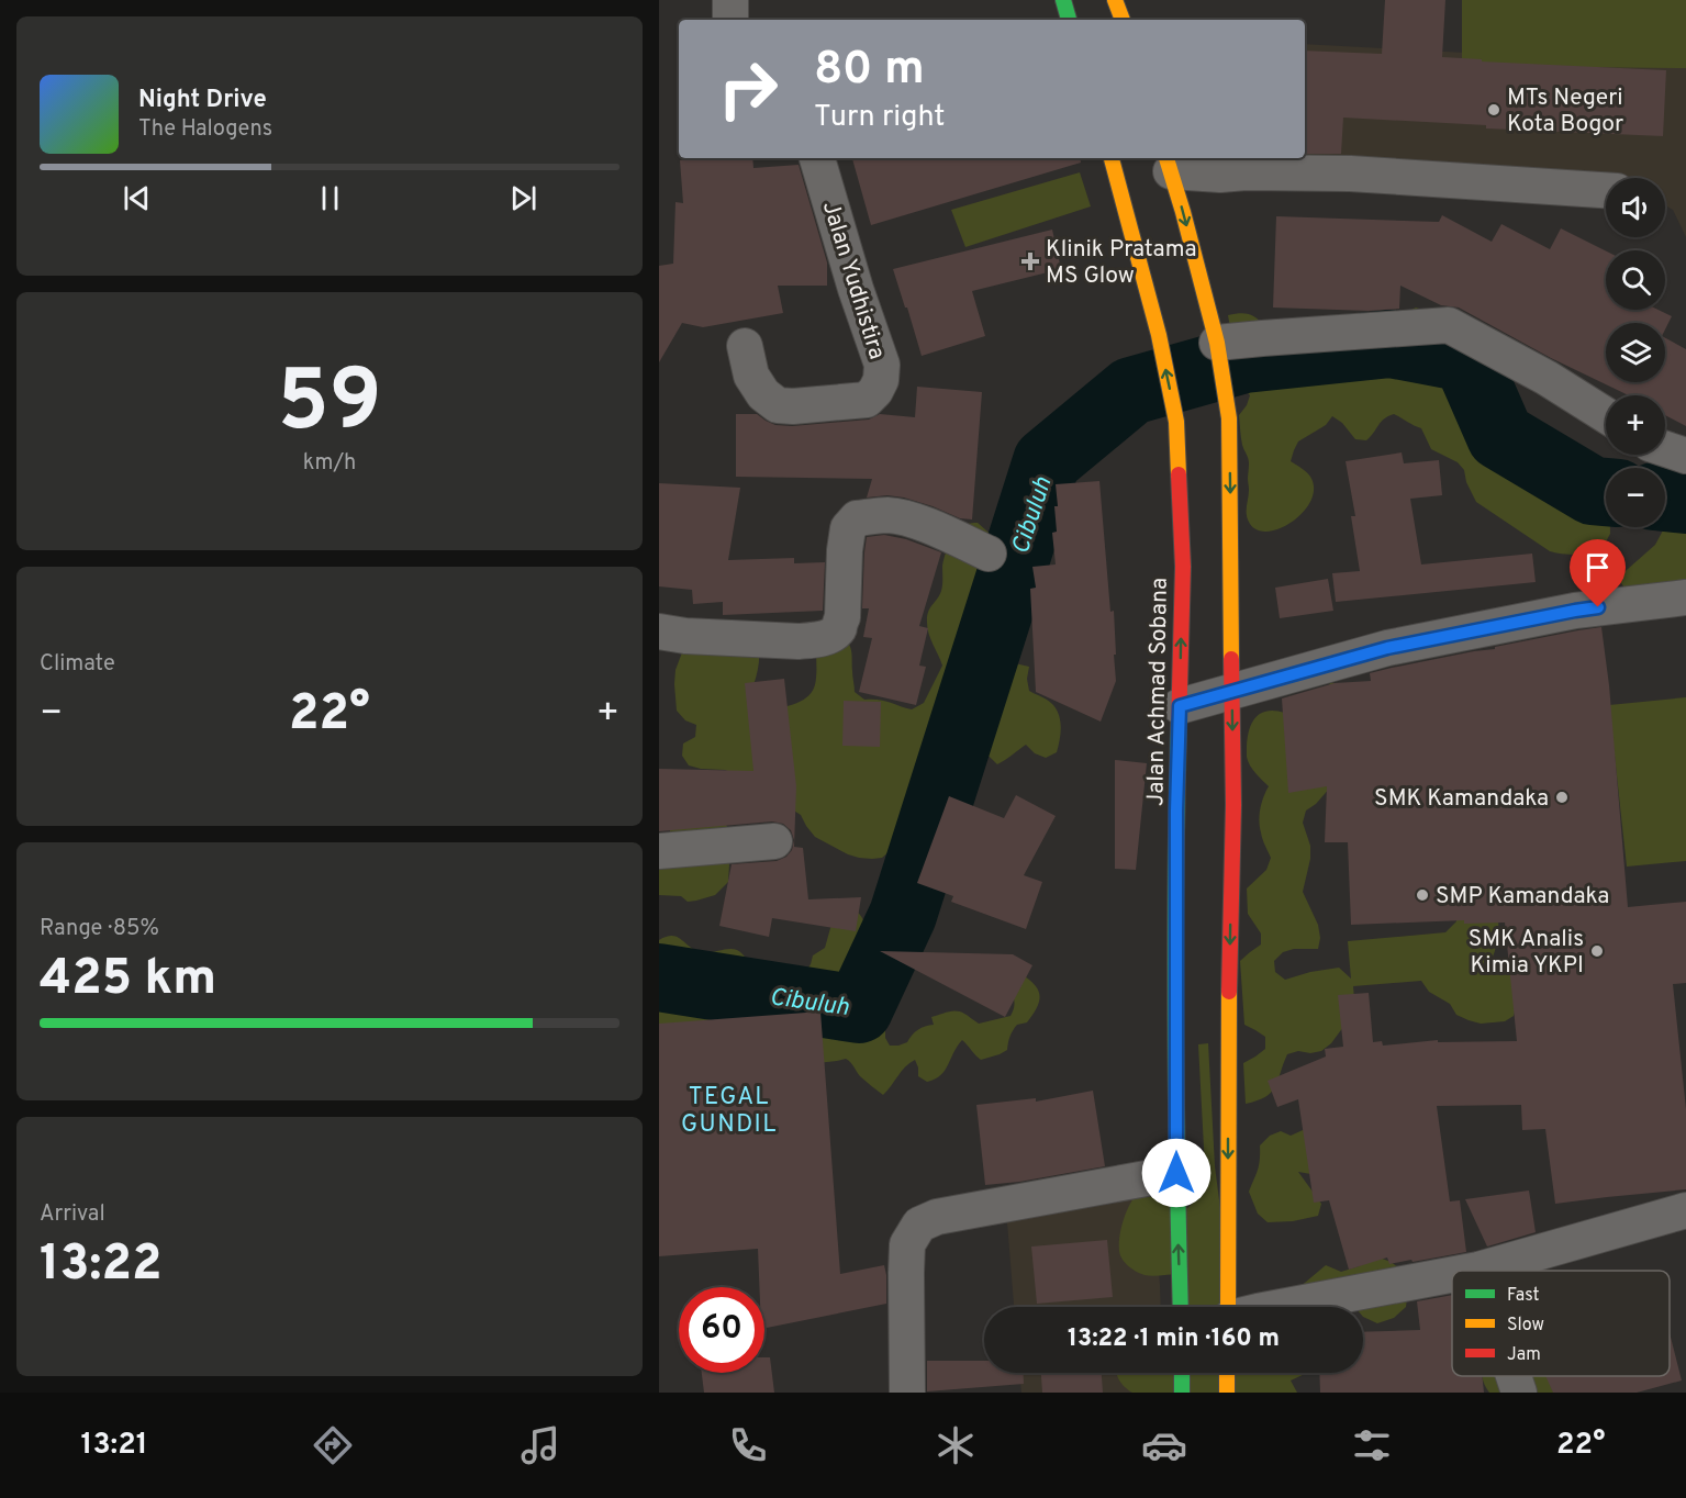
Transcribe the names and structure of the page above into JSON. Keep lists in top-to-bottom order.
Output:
{
  "streets": {
    "main road": ["Jalan Achmad Sobana"],
    "street": ["Jalan Yudhistira"]
  },
  "districts": ["TEGAL GUNDIL"],
  "water": ["Cibuluh"],
  "places": {
    "other": [
      "MTs Negeri Kota Bogor",
      "SMK Kamandaka",
      "SMP Kamandaka",
      "SMK Analis Kimia YKPI"
    ],
    "health": ["Klinik Pratama MS Glow"]
  },
  "legend": ["Fast", "Slow", "Jam"],
  "page": {
    "turn": ["80 m", "Turn right"],
    "song": ["Night Drive", "The Halogens"],
    "map_buttons": ["+", "−"],
    "tile": [
      ["59", "km/h"],
      "Climate",
      ["Range · 85%", "425 km"],
      ["Arrival", "13:22"]
    ],
    "heat": ["−", "22°", "+"],
    "limit": "60",
    "trip": "13:22 · 1 min · 160 m",
    "tabs": ["13:21", "22°"]
  }
}
